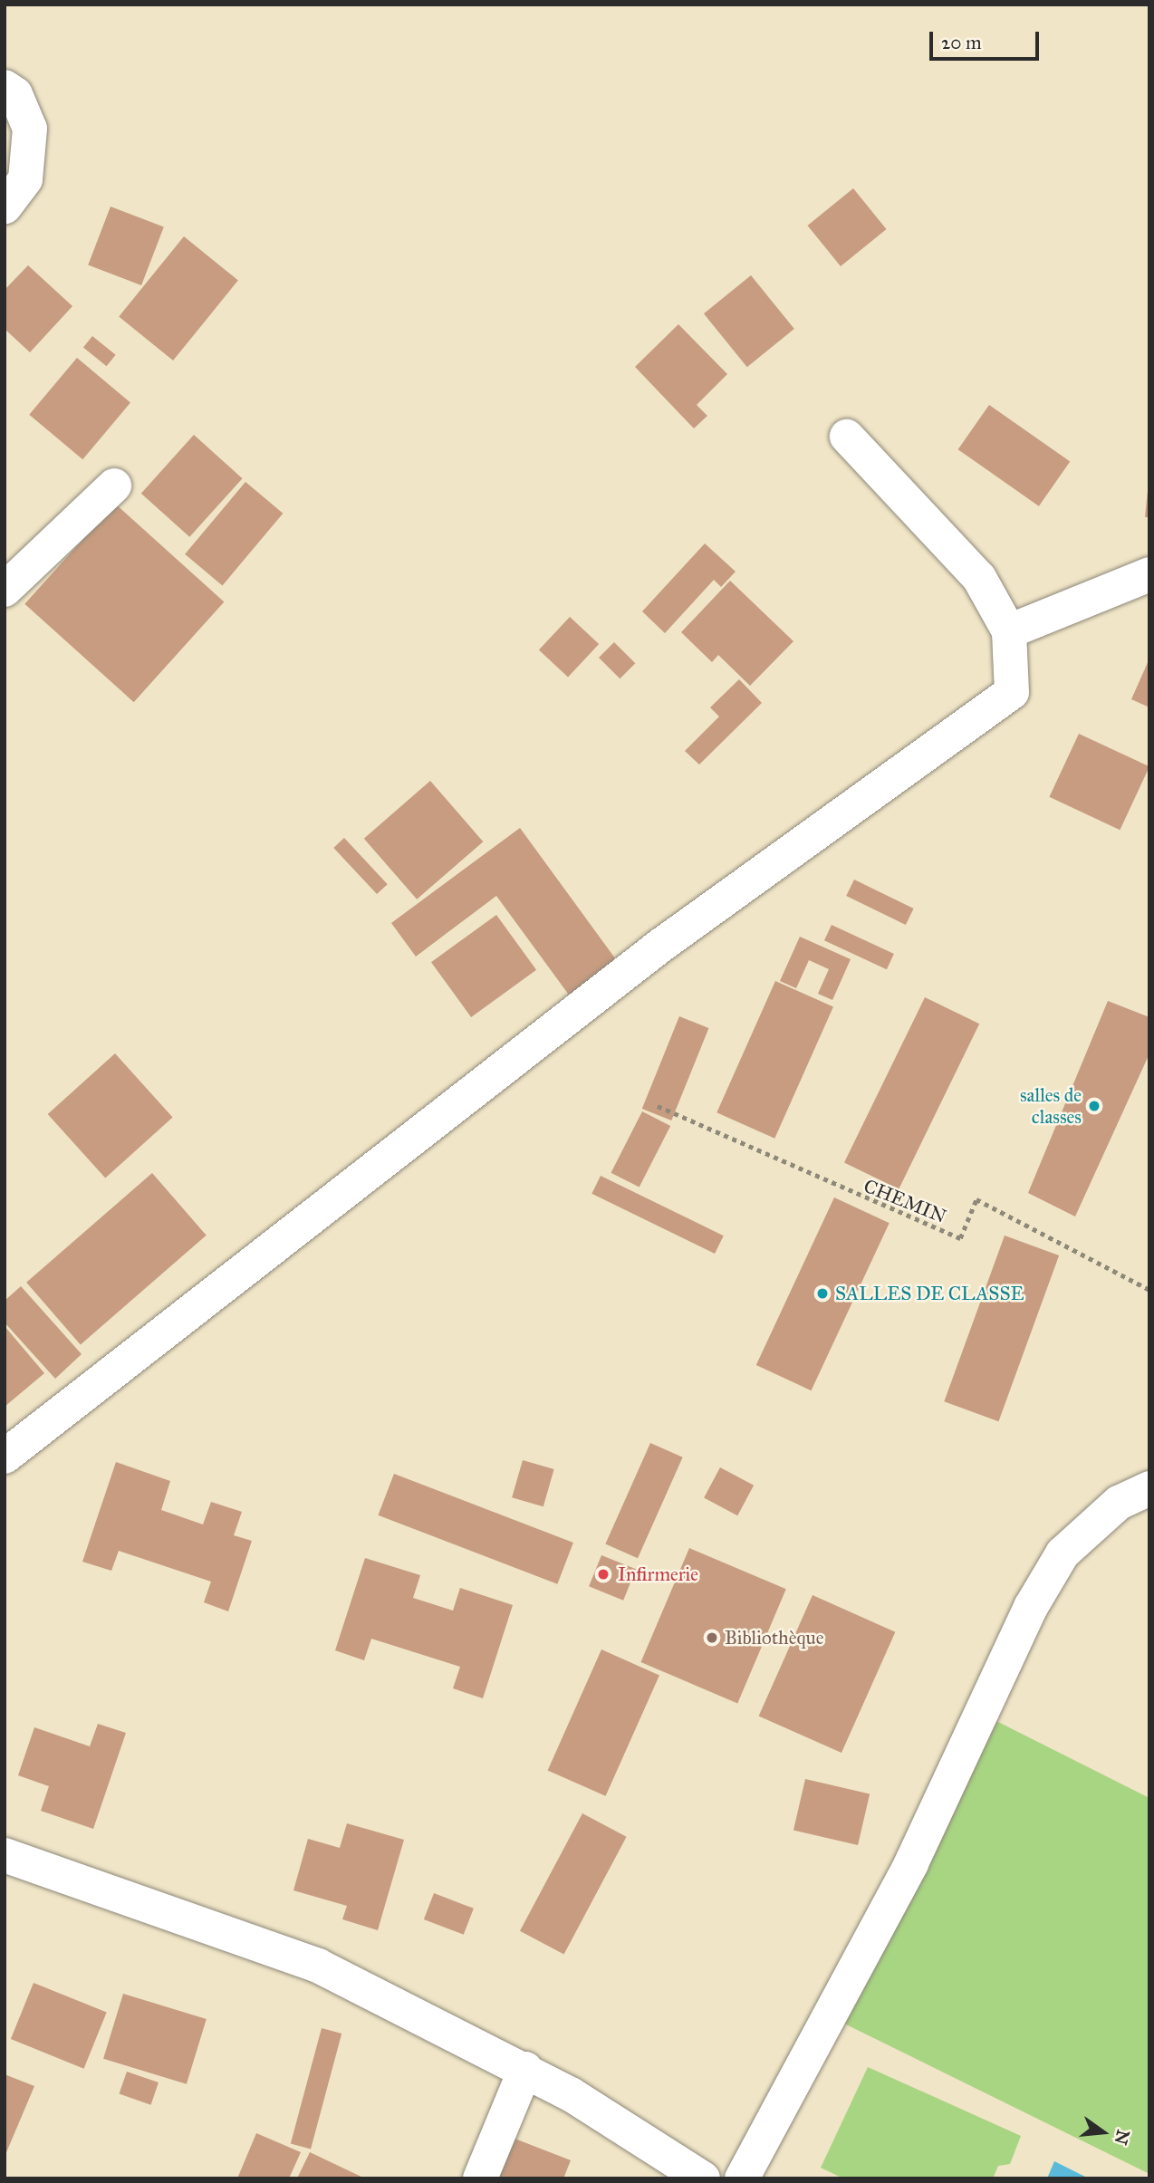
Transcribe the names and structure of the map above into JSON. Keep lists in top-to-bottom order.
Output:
{
  "streets": {
    "path": ["CHEMIN"]
  },
  "places": [
    "salles de classes",
    "SALLES DE CLASSE",
    "Infirmerie",
    "Bibliothèque"
  ],
  "scale_bar": "20 m",
  "north": "right"
}
